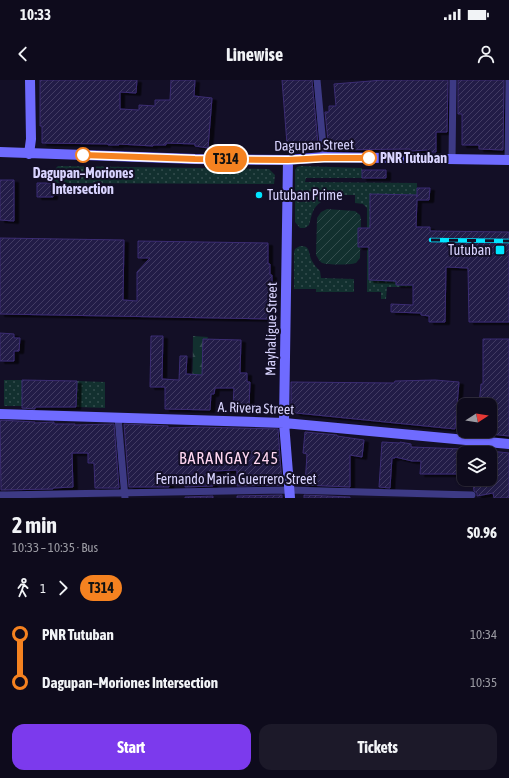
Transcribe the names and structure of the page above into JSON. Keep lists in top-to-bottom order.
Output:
{
  "streets": {
    "street": [
      "Dagupan Street",
      "Mayhaligue Street",
      "A. Rivera Street",
      "Fernando Maria Guerrero Street"
    ]
  },
  "crossings": [
    ["Dagupan Street", "Mayhaligue Street"],
    ["Mayhaligue Street", "A. Rivera Street"],
    ["Mayhaligue Street", "Fernando Maria Guerrero Street"]
  ],
  "districts": ["BARANGAY 245"],
  "places": {
    "other": ["Dagupan–Moriones Intersection", "PNR Tutuban", "Tutuban Prime"],
    "transit": ["Tutuban"]
  },
  "lines": ["bus line T314"],
  "north": "right",
  "page": {
    "status": "10:33",
    "header": "Linewise",
    "on_map": "T314",
    "heading": ["2 min", "10:33 – 10:35 · Bus", "$0.96"],
    "legs": ["1", "T314"],
    "list": [
      {
        "name": "PNR Tutuban",
        "value": "10:34"
      },
      {
        "name": "Dagupan–Moriones Intersection",
        "value": "10:35"
      }
    ],
    "buttons": ["Start", "Tickets"]
  }
}
